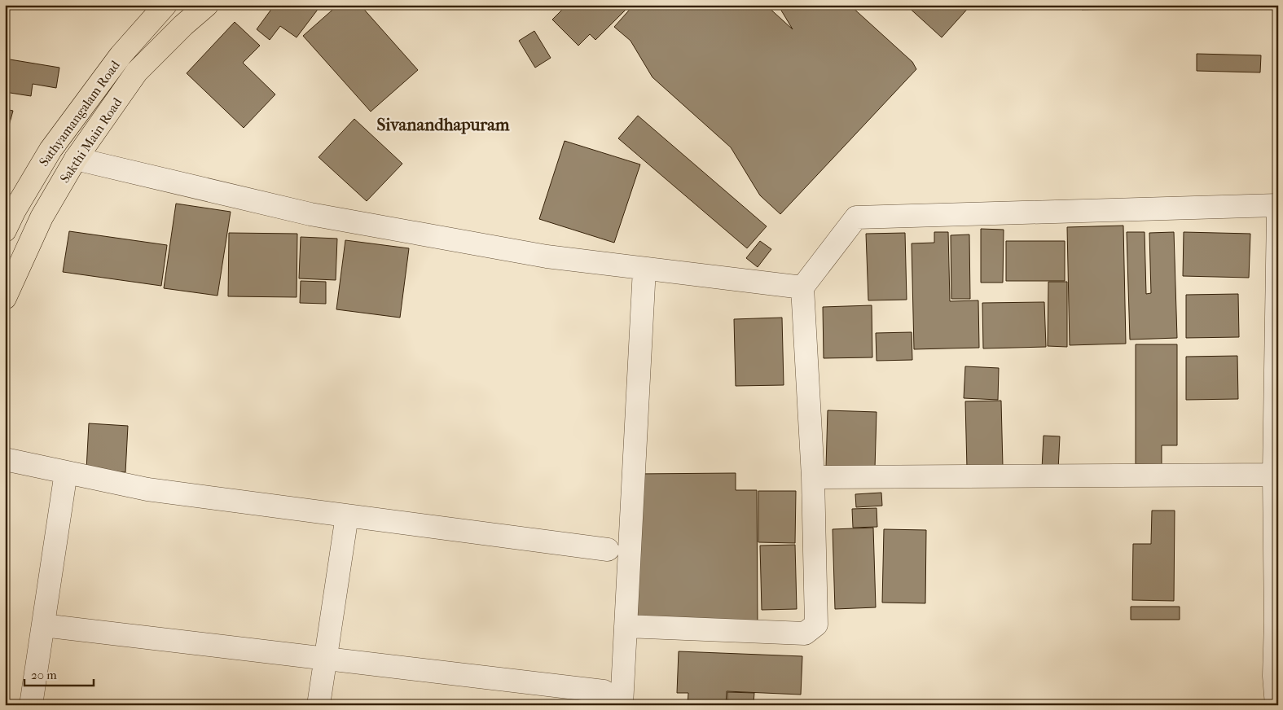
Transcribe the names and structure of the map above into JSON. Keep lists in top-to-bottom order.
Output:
{
  "streets": {
    "highway": ["Sathyamangalam Road", "Sakthi Main Road"]
  },
  "districts": ["Sivanandhapuram"],
  "scale_bar": "20 m"
}
